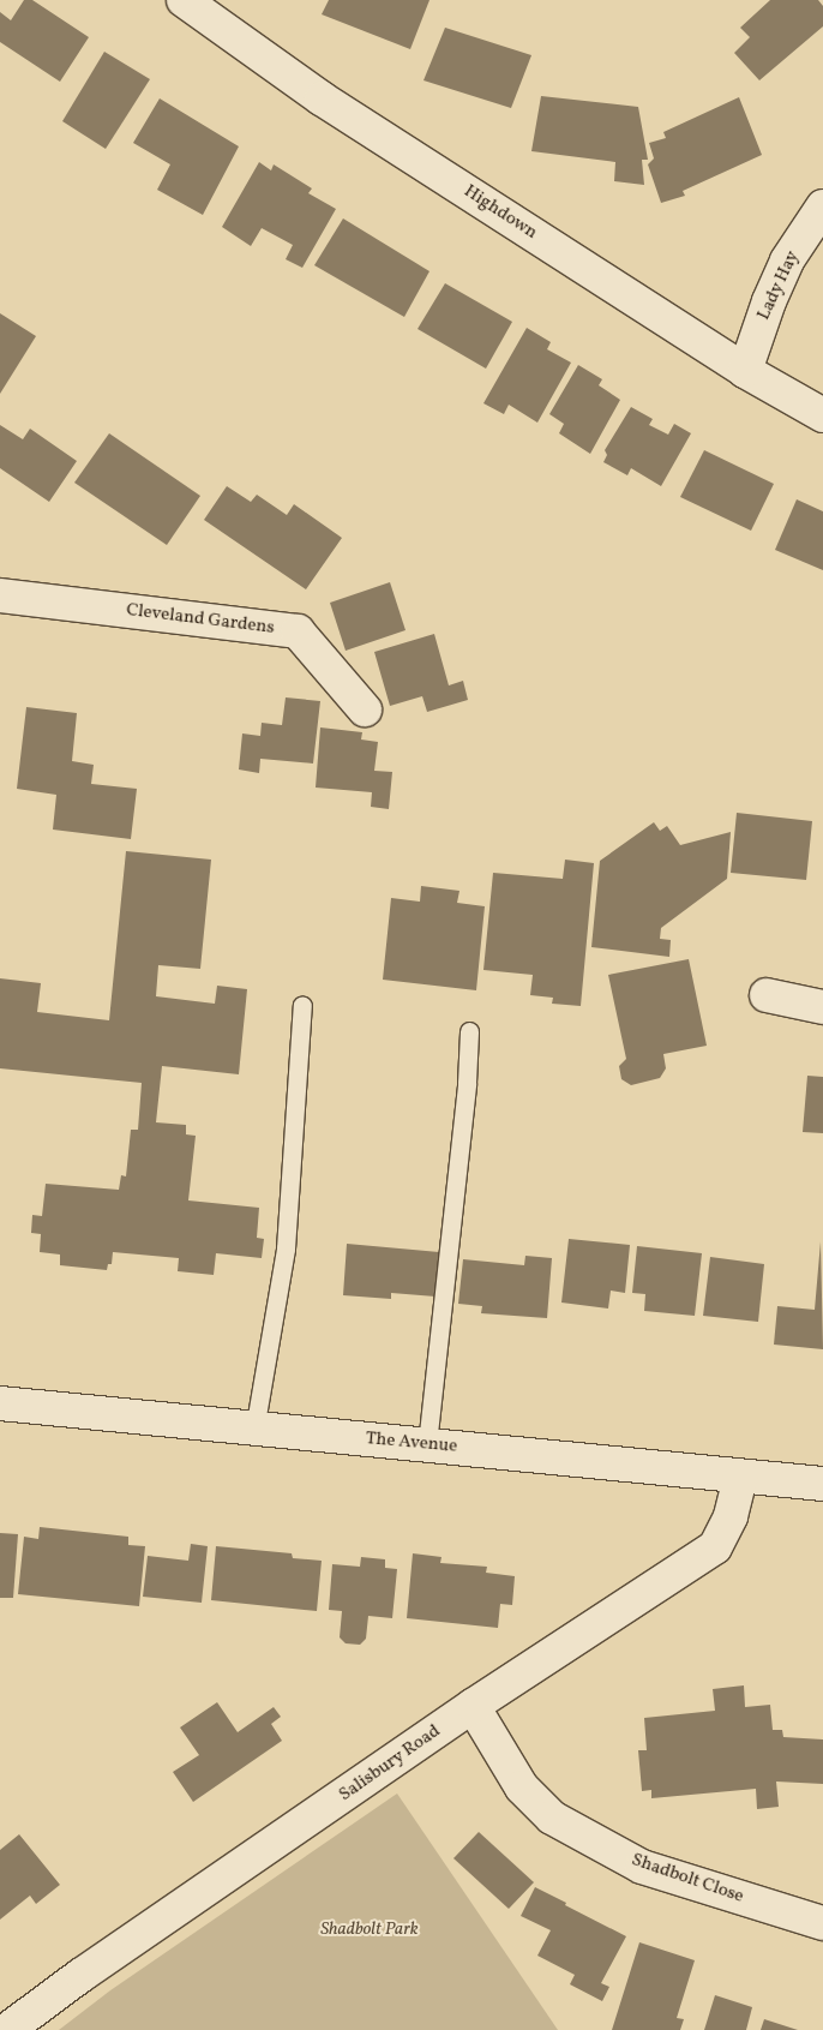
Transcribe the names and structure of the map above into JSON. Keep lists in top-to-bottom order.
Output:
{
  "streets": {
    "street": [
      "Highdown",
      "Lady Hay",
      "Cleveland Gardens",
      "The Avenue",
      "Salisbury Road",
      "Shadbolt Close"
    ]
  },
  "crossings": [
    ["Highdown", "Lady Hay"],
    ["The Avenue", "Salisbury Road"],
    ["Salisbury Road", "Shadbolt Close"]
  ],
  "parks": ["Shadbolt Park"]
}
